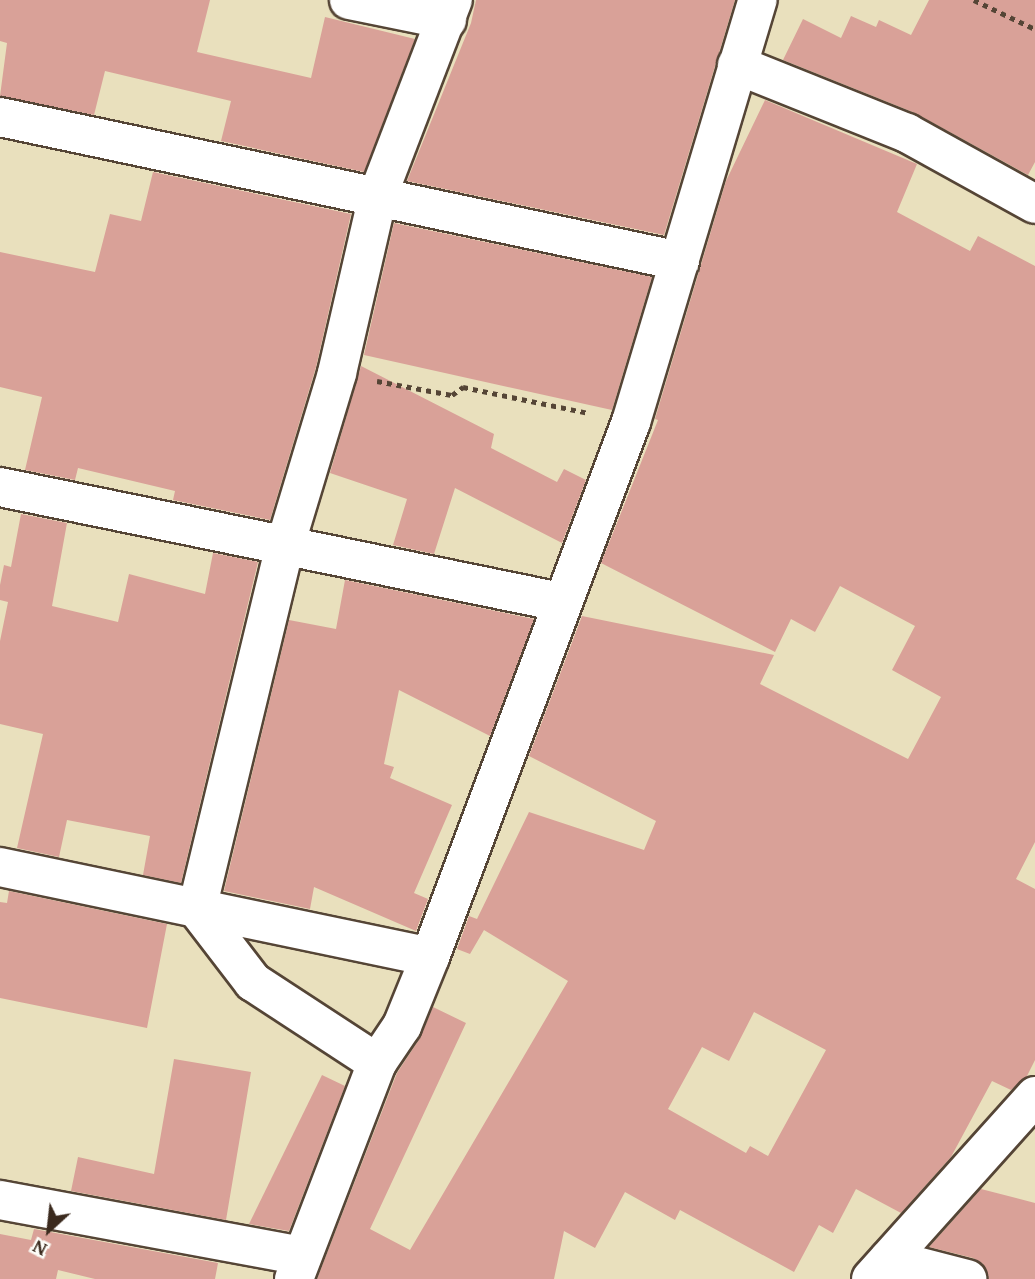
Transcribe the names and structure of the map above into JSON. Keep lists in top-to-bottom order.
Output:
{
  "north": "bottom left"
}
